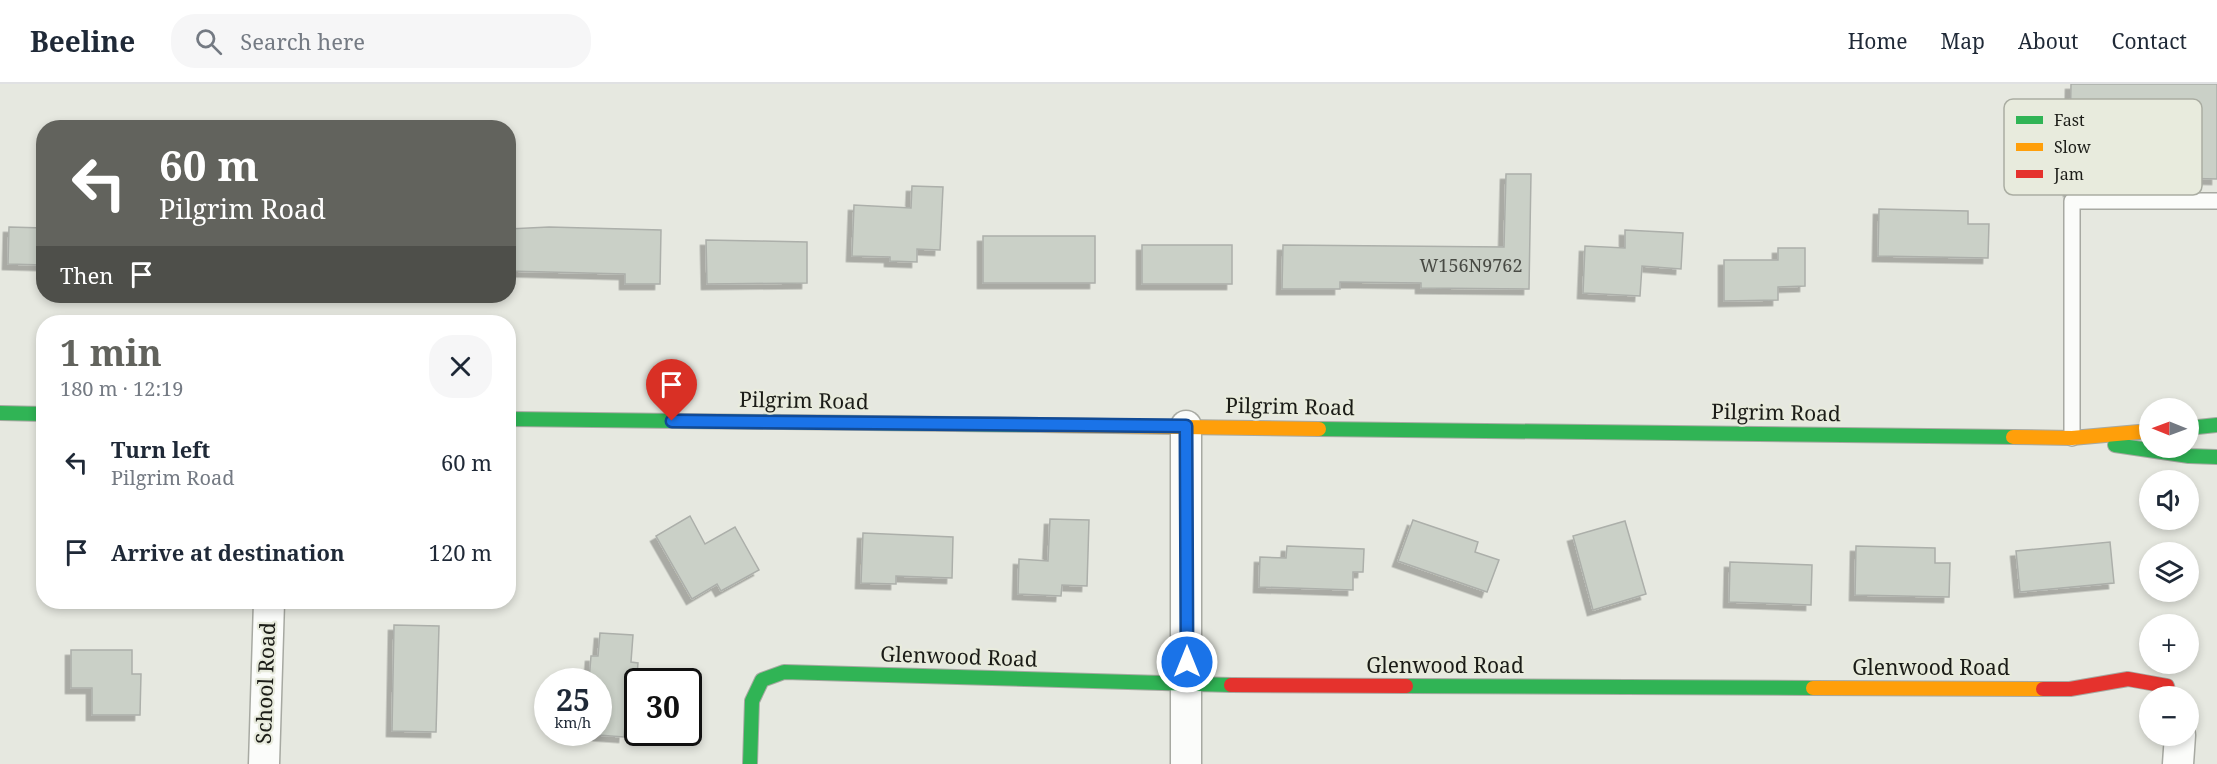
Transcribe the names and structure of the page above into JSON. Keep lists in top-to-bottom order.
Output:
{
  "streets": {
    "street": ["Pilgrim Road", "Glenwood Road", "School Road"]
  },
  "house_numbers": ["W156N9762"],
  "legend": ["Fast", "Slow", "Jam"],
  "north": "left",
  "page": {
    "header": "Beeline",
    "search": "Search here",
    "nav": [
      "Home",
      "Map",
      "About",
      "Contact"
    ],
    "turn": ["60 m", "Pilgrim Road"],
    "then": "Then",
    "heading": ["1 min", "180 m · 12:19"],
    "map_buttons": ["+", "−"],
    "list": [
      {
        "name": "Turn left",
        "note": "Pilgrim Road",
        "value": "60 m"
      },
      {
        "name": "Arrive at destination",
        "value": "120 m"
      }
    ],
    "speed": "25 km/h",
    "limit": "30"
  }
}
